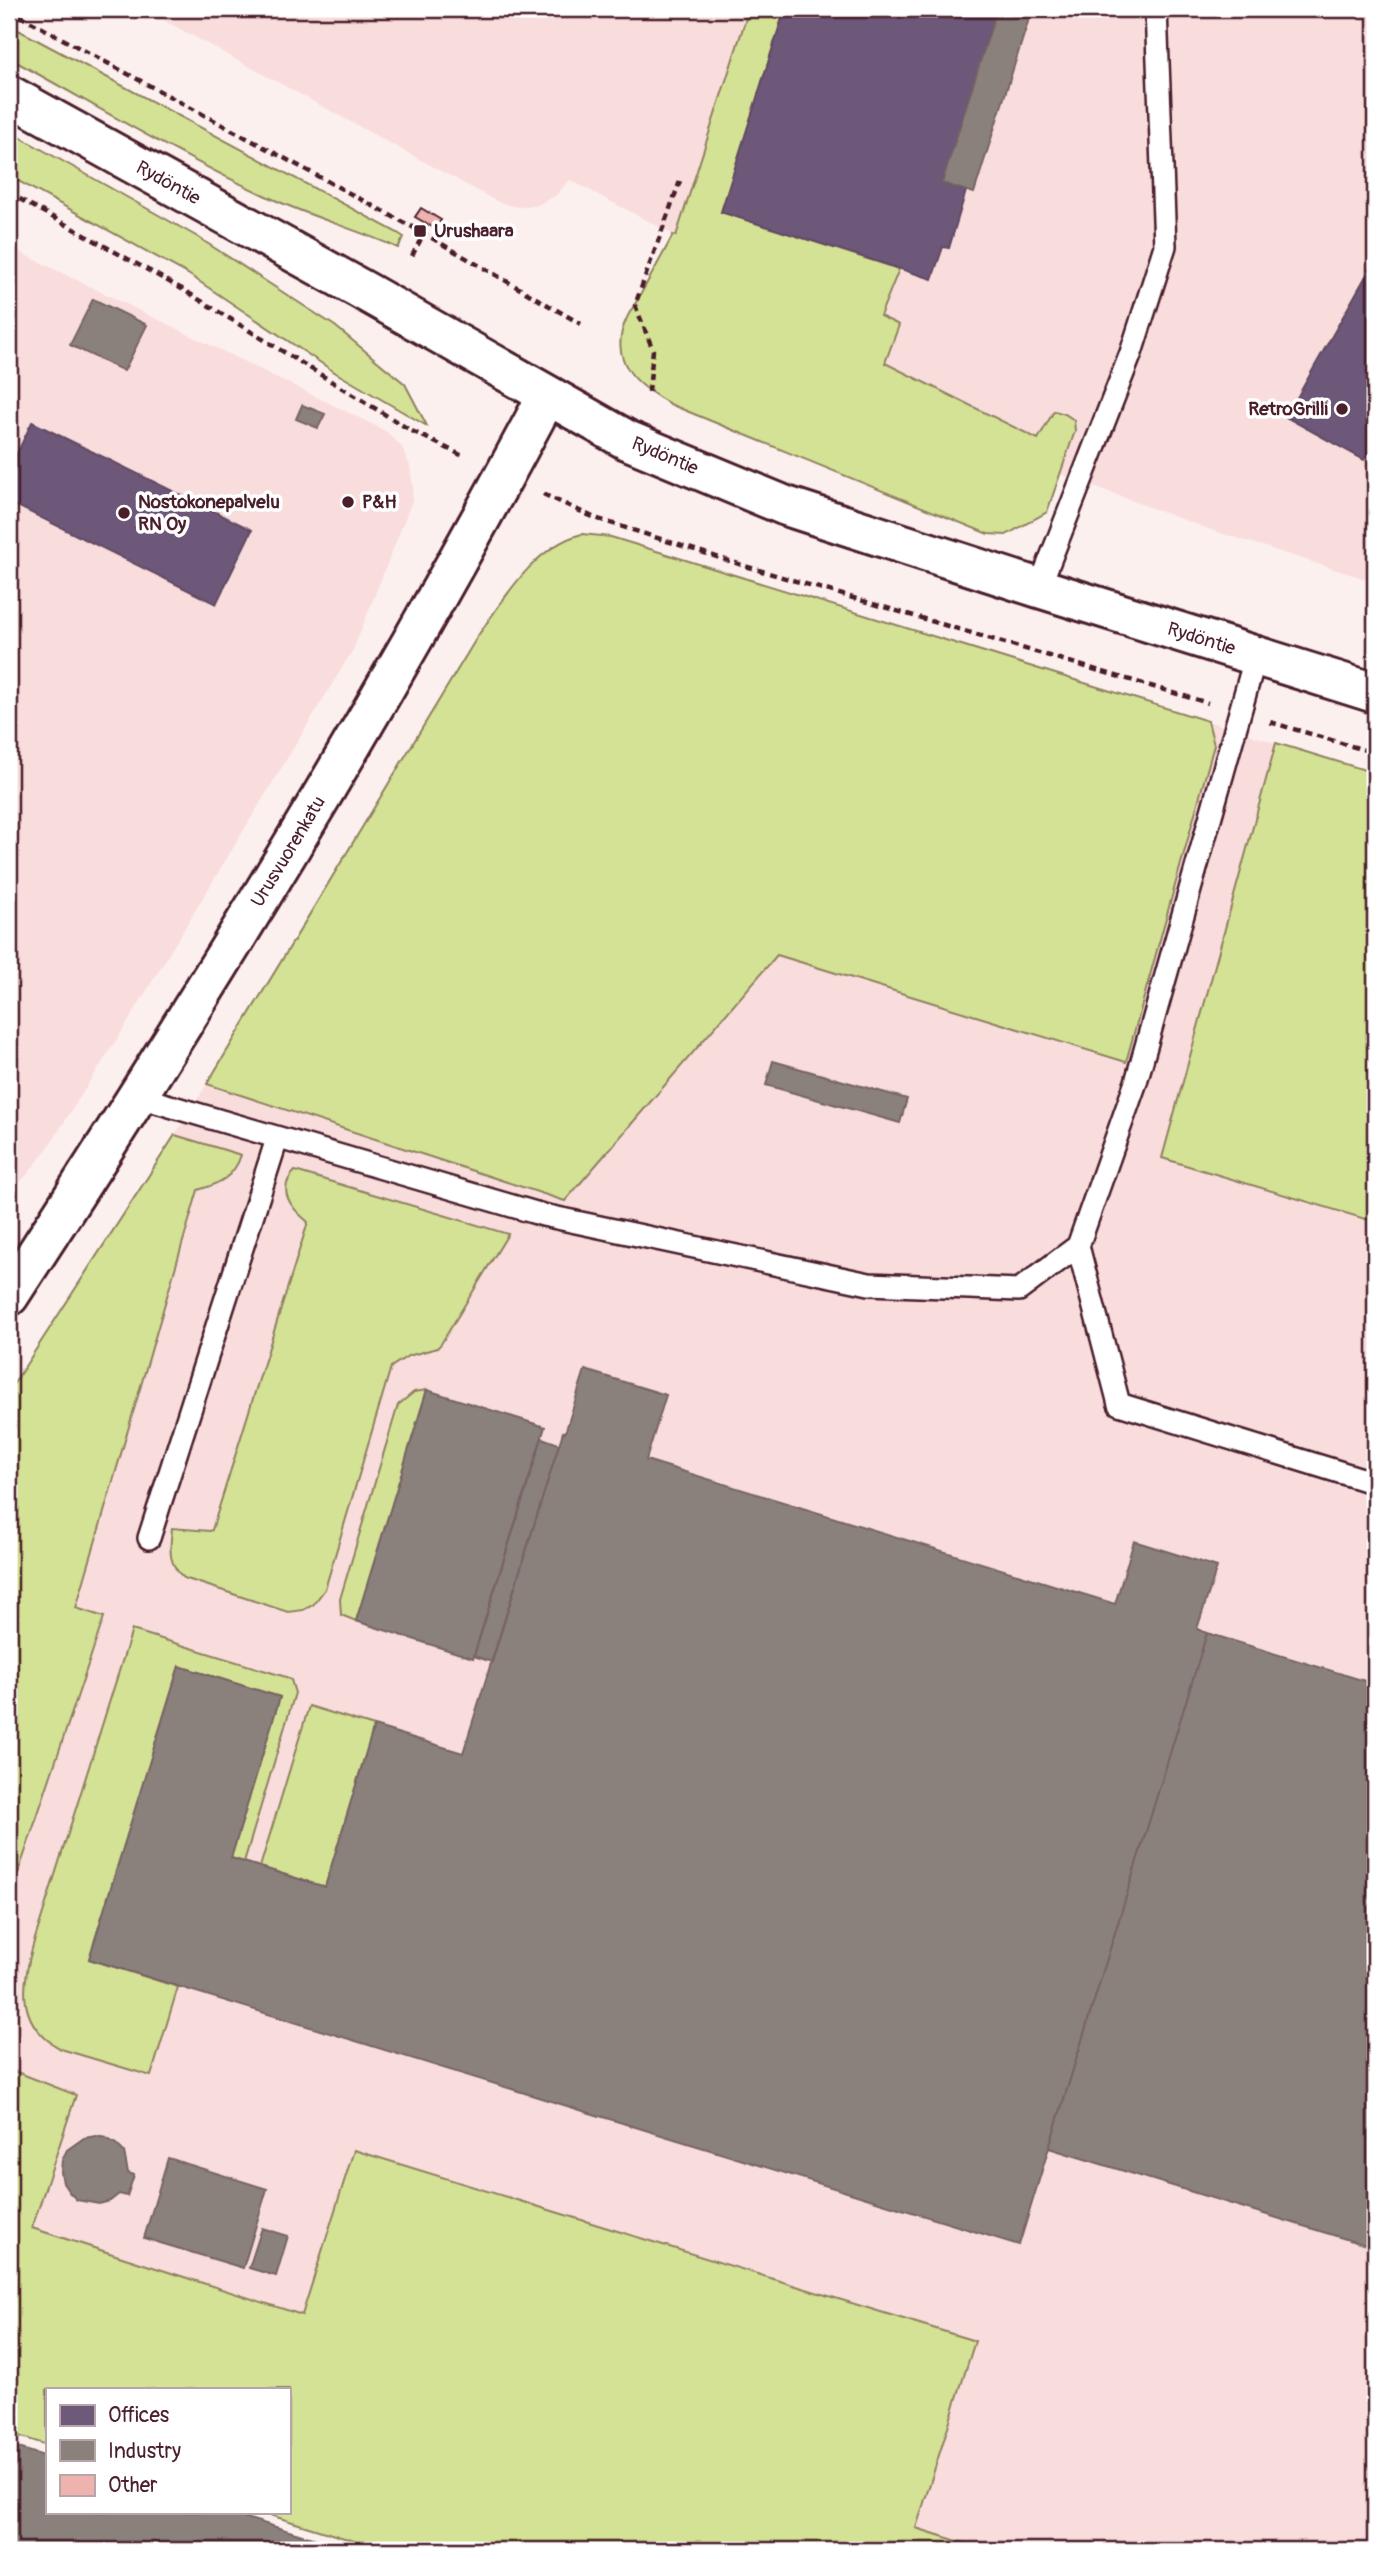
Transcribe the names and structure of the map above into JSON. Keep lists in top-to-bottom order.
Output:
{
  "streets": {
    "street": ["Rydöntie", "Urusvuorenkatu"]
  },
  "crossings": [
    ["Rydöntie", "Urusvuorenkatu"]
  ],
  "places": {
    "transit": ["Urushaara"],
    "other": ["RetroGrilli", "P&H", "Nostokonepalvelu RN Oy"]
  },
  "legend": ["Offices", "Industry", "Other"]
}
